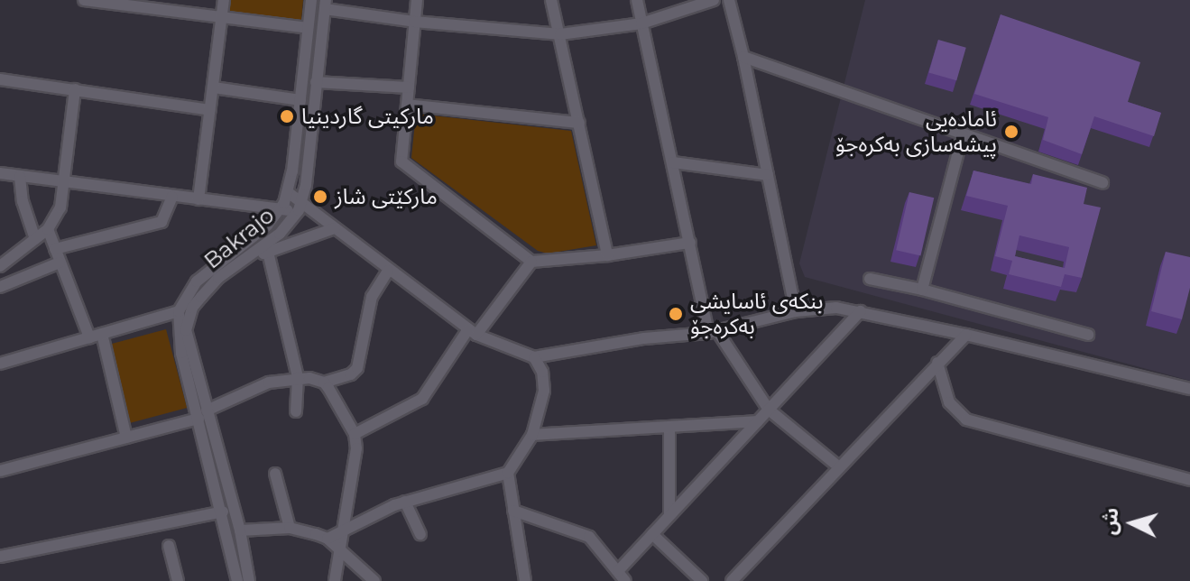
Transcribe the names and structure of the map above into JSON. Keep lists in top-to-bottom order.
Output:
{
  "streets": {
    "street": ["Bakrajo"]
  },
  "places": [
    "مارکیتی گاردینیا",
    "ئامادەیی پیشەسازی بەکرەجۆ",
    "مارکێتی شاز",
    "بنکەی ئاسایشی بەکرەجۆ"
  ],
  "north": "left"
}
